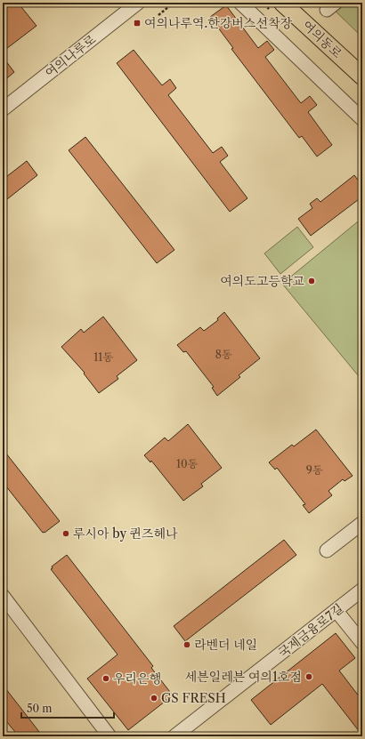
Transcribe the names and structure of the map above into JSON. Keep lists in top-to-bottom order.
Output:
{
  "streets": {
    "main road": ["여의동로"],
    "street": ["여의나루로", "국제금융로7길"]
  },
  "places": {
    "transit": ["여의나루역.한강버스선착장"],
    "other": [
      "여의도고등학교",
      "루시아 by 퀸즈헤나",
      "라벤더 네일",
      "세븐일레븐 여의1호점",
      "우리은행",
      "GS FRESH"
    ]
  },
  "house_numbers": [
    "8동",
    "11동",
    "10동",
    "9동"
  ],
  "scale_bar": "50 m"
}
